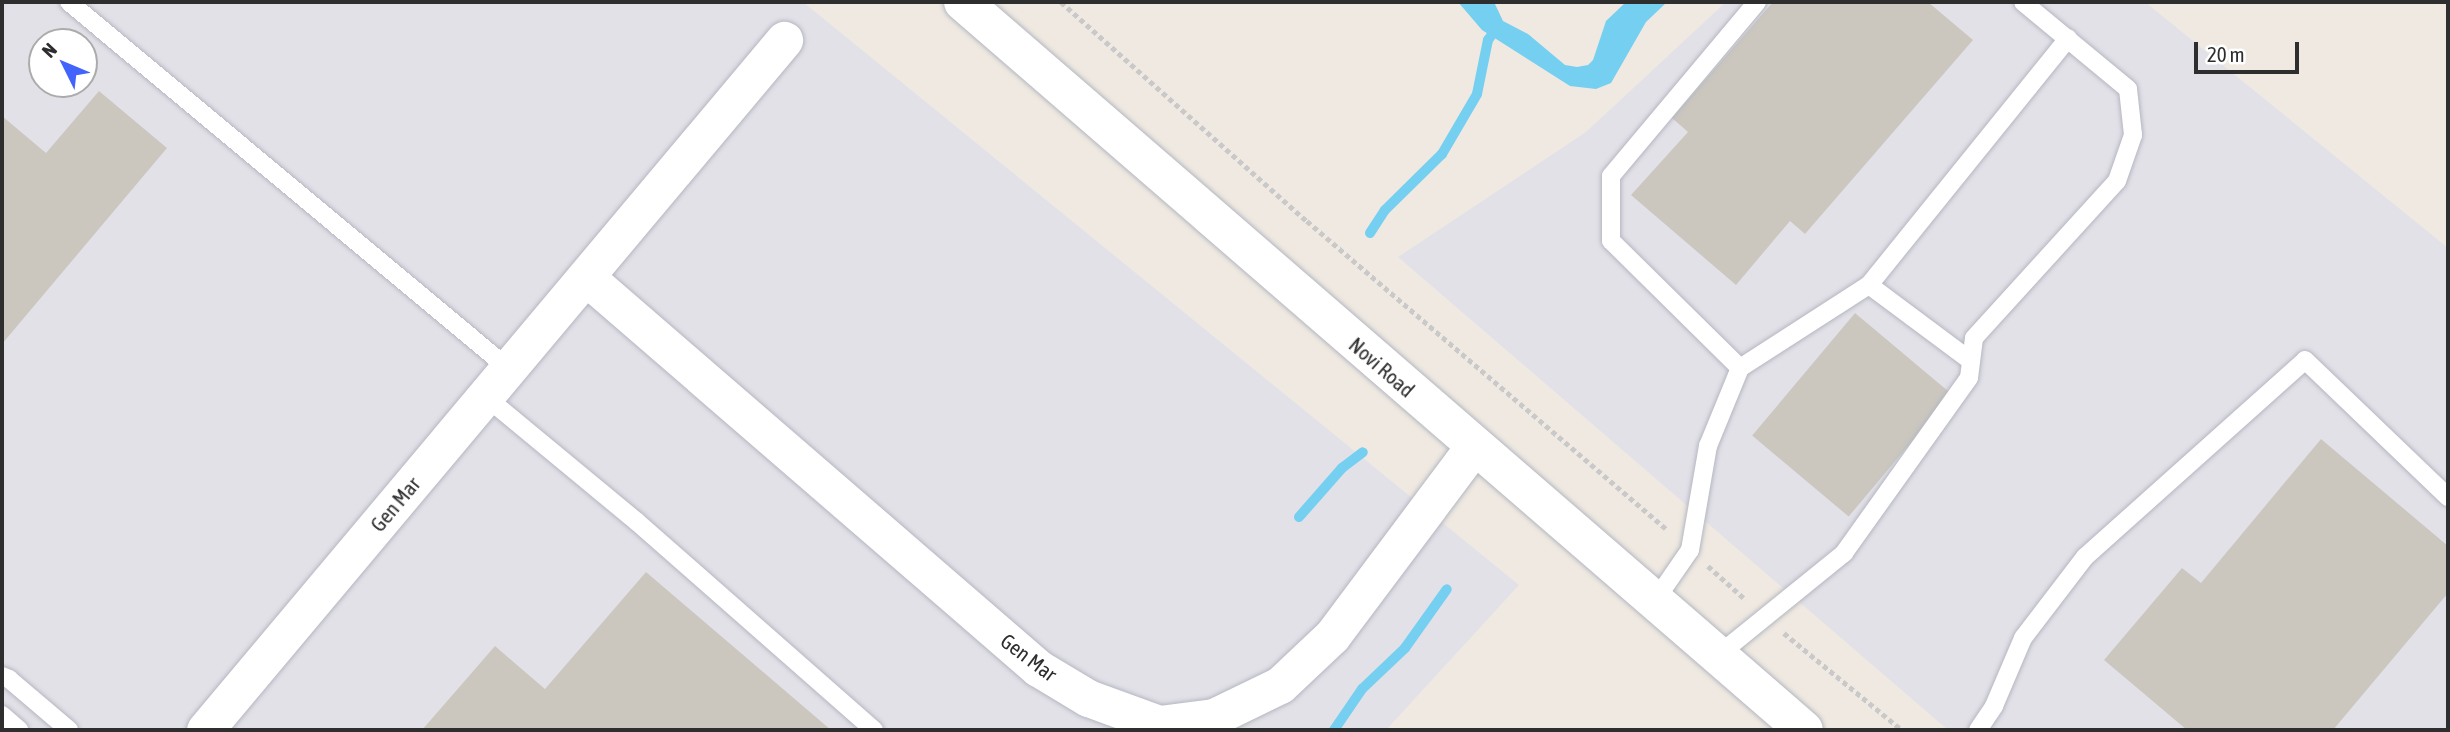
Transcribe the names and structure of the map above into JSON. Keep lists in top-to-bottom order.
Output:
{
  "streets": {
    "main road": ["Novi Road"],
    "street": ["Gen Mar"]
  },
  "crossings": [
    ["Novi Road", "Gen Mar"]
  ],
  "scale_bar": "20 m",
  "north": "top left"
}
